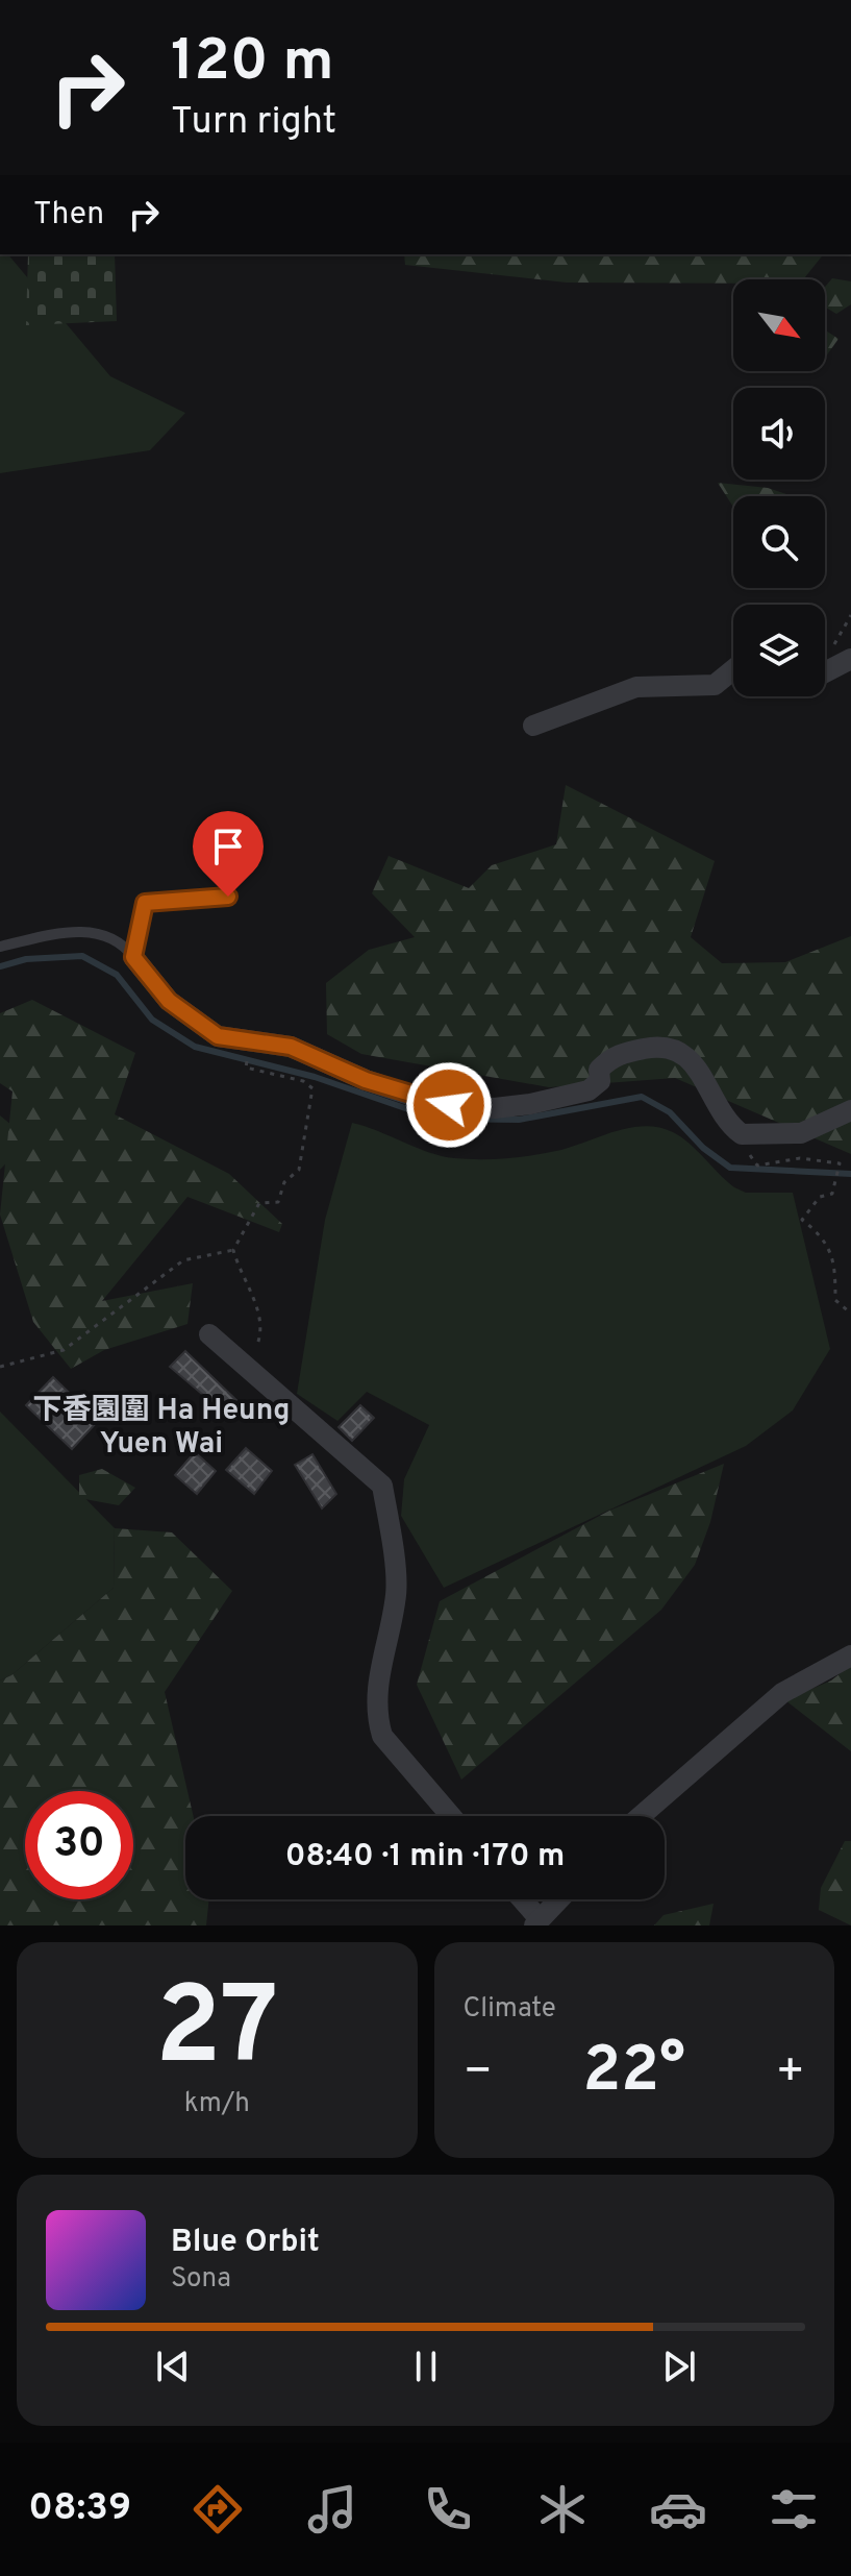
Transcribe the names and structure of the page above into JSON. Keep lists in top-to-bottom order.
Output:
{
  "districts": ["下香園圍 Ha Heung Yuen Wai"],
  "north": "bottom right",
  "page": {
    "turn": ["120 m", "Turn right"],
    "then": "Then",
    "limit": "30",
    "trip": "08:40 · 1 min · 170 m",
    "tile": [
      ["27", "km/h"],
      "Climate"
    ],
    "heat": ["−", "22°", "+"],
    "song": ["Blue Orbit", "Sona"],
    "tabs": "08:39"
  }
}
